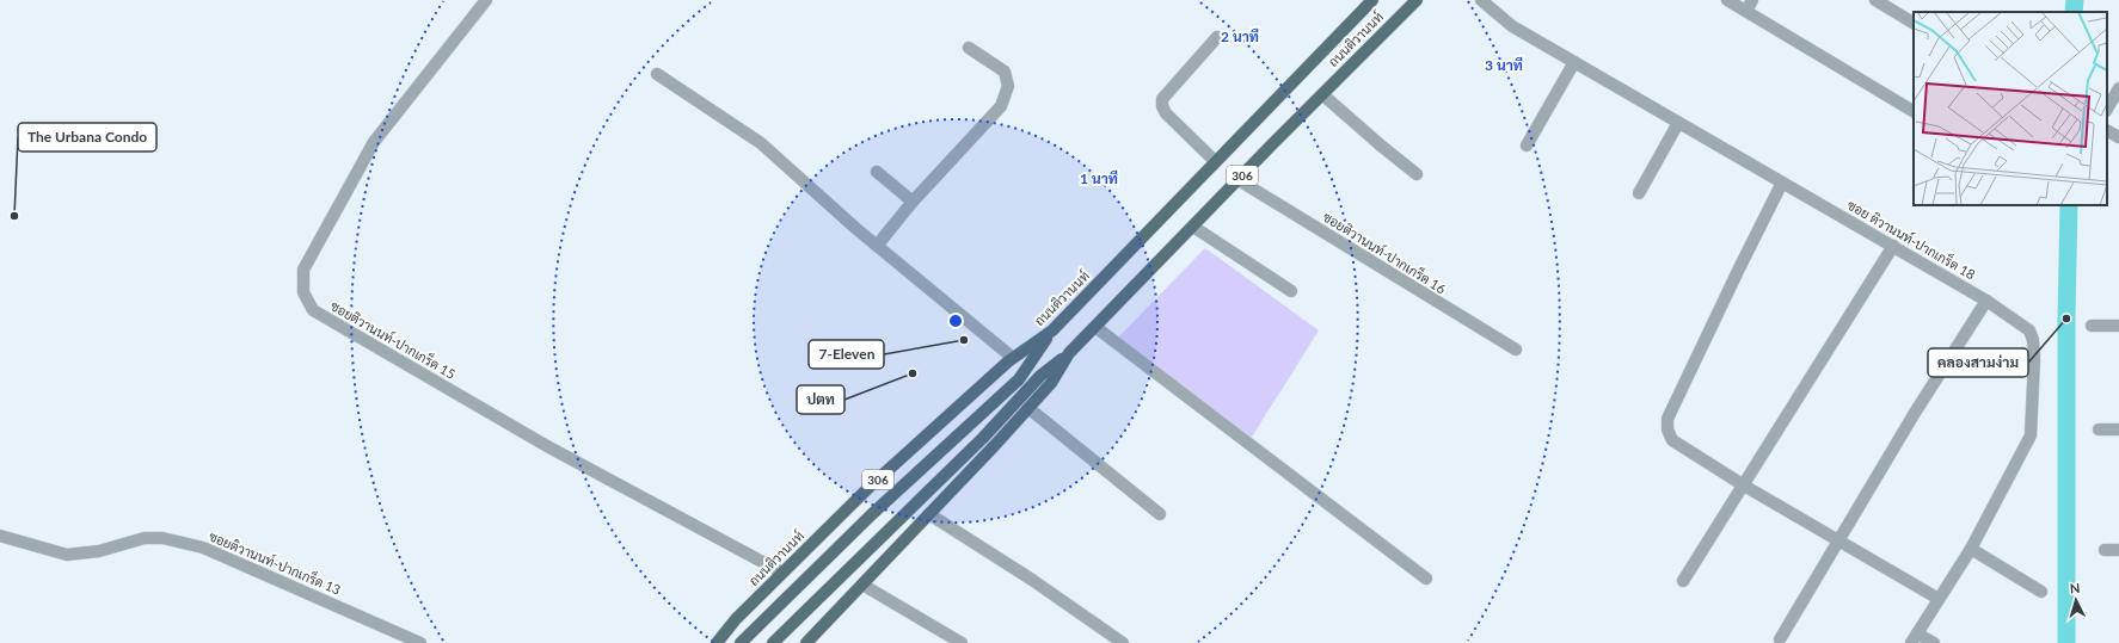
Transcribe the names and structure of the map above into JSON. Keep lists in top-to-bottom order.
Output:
{
  "streets": {
    "main road": ["ถนนติวานนท์", "306"],
    "street": [
      "ซอย ติวานนท์-ปากเกร็ด 18",
      "ซอยติวานนท์-ปากเกร็ด 16",
      "ซอยติวานนท์-ปากเกร็ด 15",
      "ซอยติวานนท์-ปากเกร็ด 13"
    ]
  },
  "crossings": [
    ["ถนนติวานนท์", "306"],
    ["ถนนติวานนท์", "ซอยติวานนท์-ปากเกร็ด 16"],
    ["ถนนติวานนท์", "ซอยติวานนท์-ปากเกร็ด 15"]
  ],
  "places": [
    "The Urbana Condo",
    "คลองสามง่าม",
    "7-Eleven",
    "ปตท"
  ],
  "north": "top",
  "rings": ["2 นาที", "3 นาที", "1 นาที"]
}
